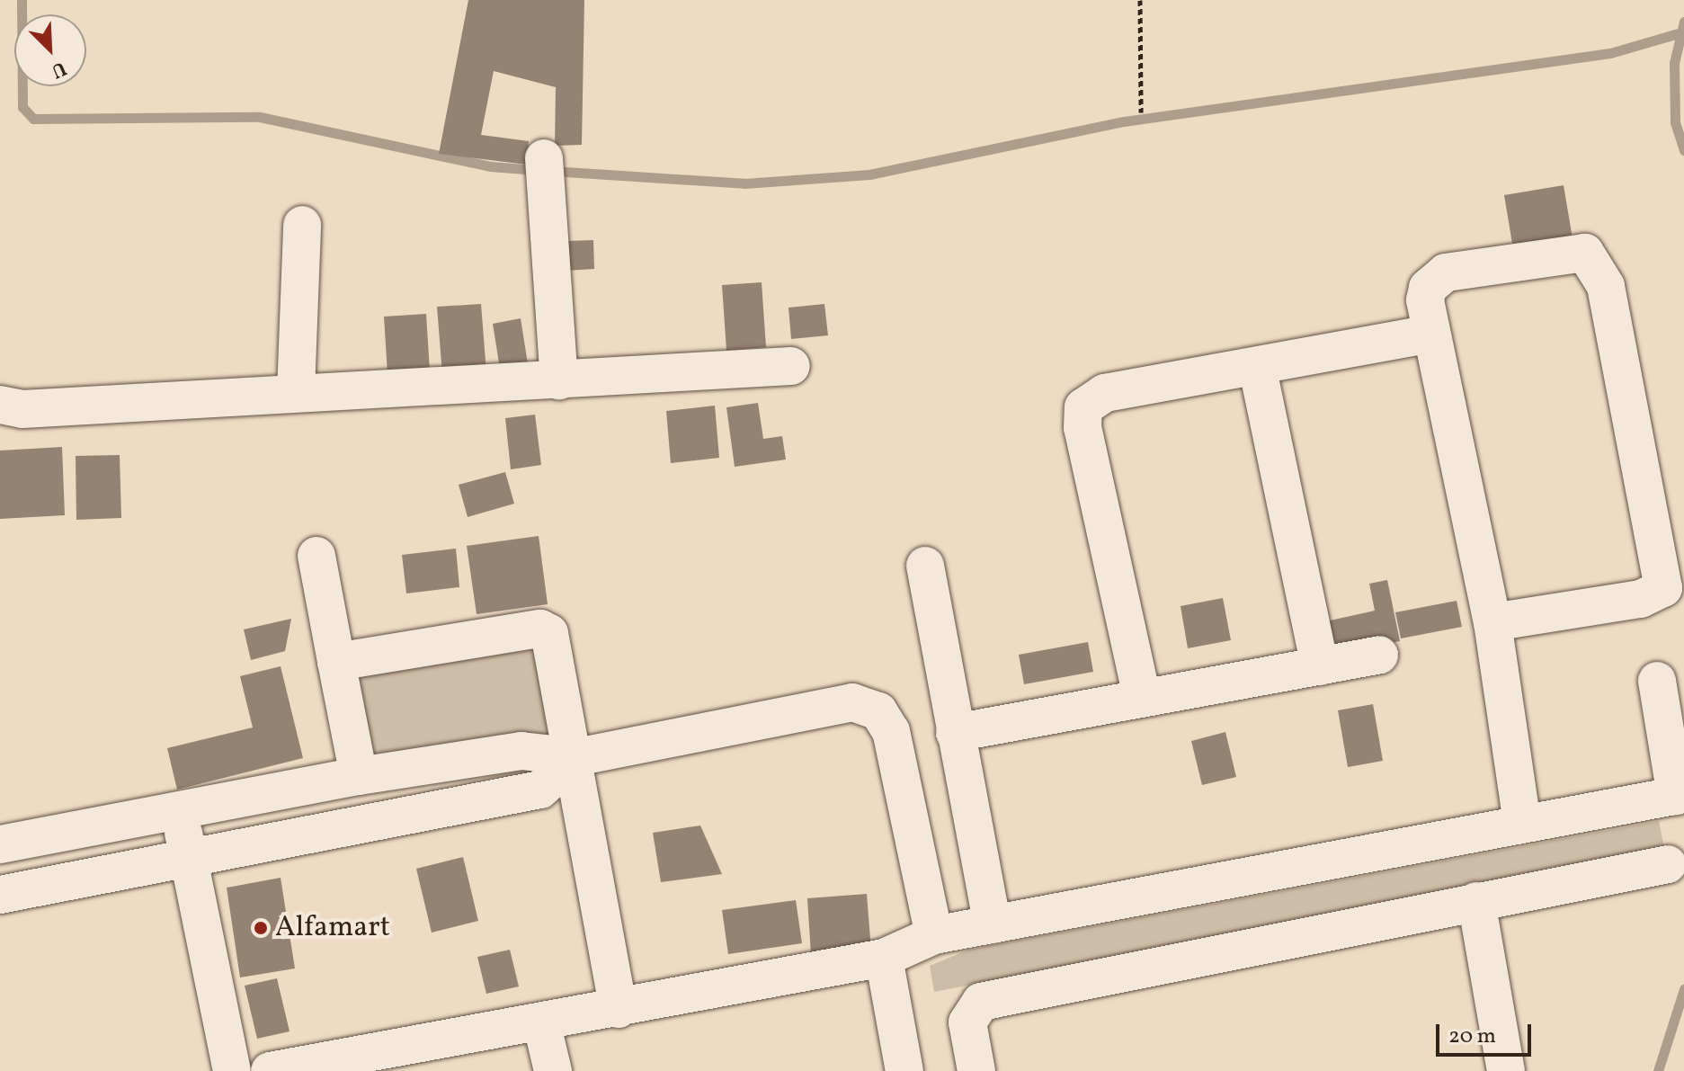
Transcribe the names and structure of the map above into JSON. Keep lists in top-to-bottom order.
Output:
{
  "places": ["Alfamart"],
  "scale_bar": "20 m",
  "north": "bottom right"
}
